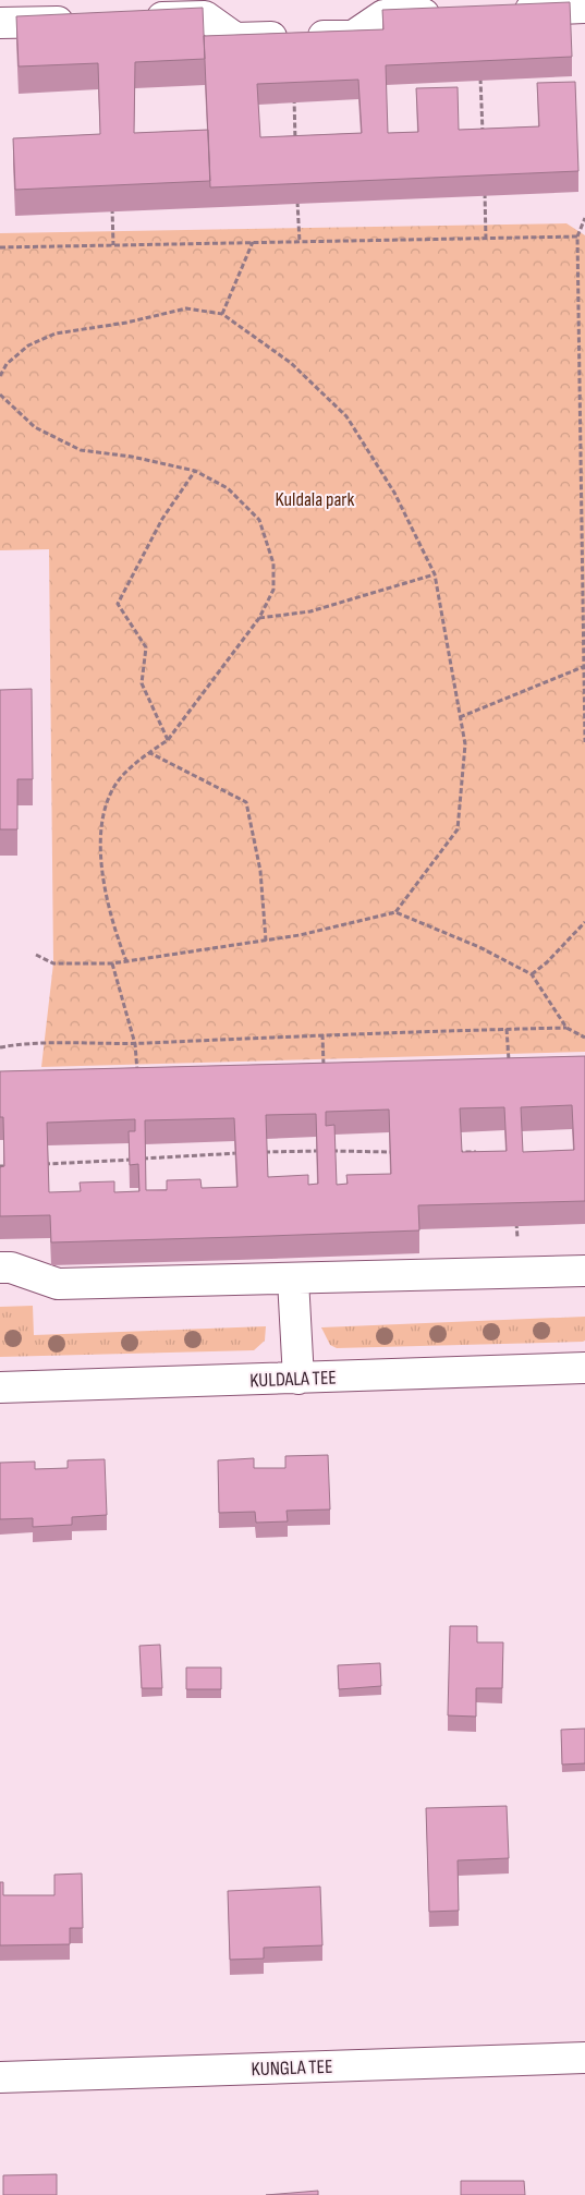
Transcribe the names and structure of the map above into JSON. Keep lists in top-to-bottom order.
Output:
{
  "streets": {
    "street": ["KULDALA TEE", "KUNGLA TEE"]
  },
  "parks": ["Kuldala park"]
}
